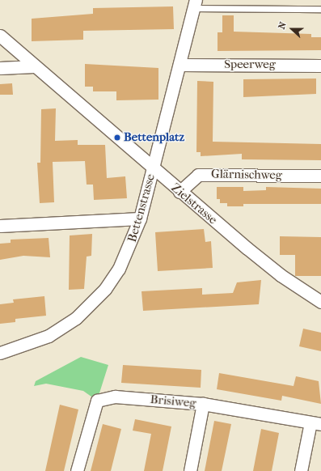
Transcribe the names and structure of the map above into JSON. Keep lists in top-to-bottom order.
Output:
{
  "streets": {
    "street": [
      "Speerweg",
      "Glärnischweg",
      "Zielstrasse",
      "Bettenstrasse",
      "Brisiweg"
    ]
  },
  "crossings": [
    ["Speerweg", "Bettenstrasse"],
    ["Glärnischweg", "Zielstrasse"],
    ["Zielstrasse", "Bettenstrasse"]
  ],
  "places": ["Bettenplatz"],
  "north": "left"
}
